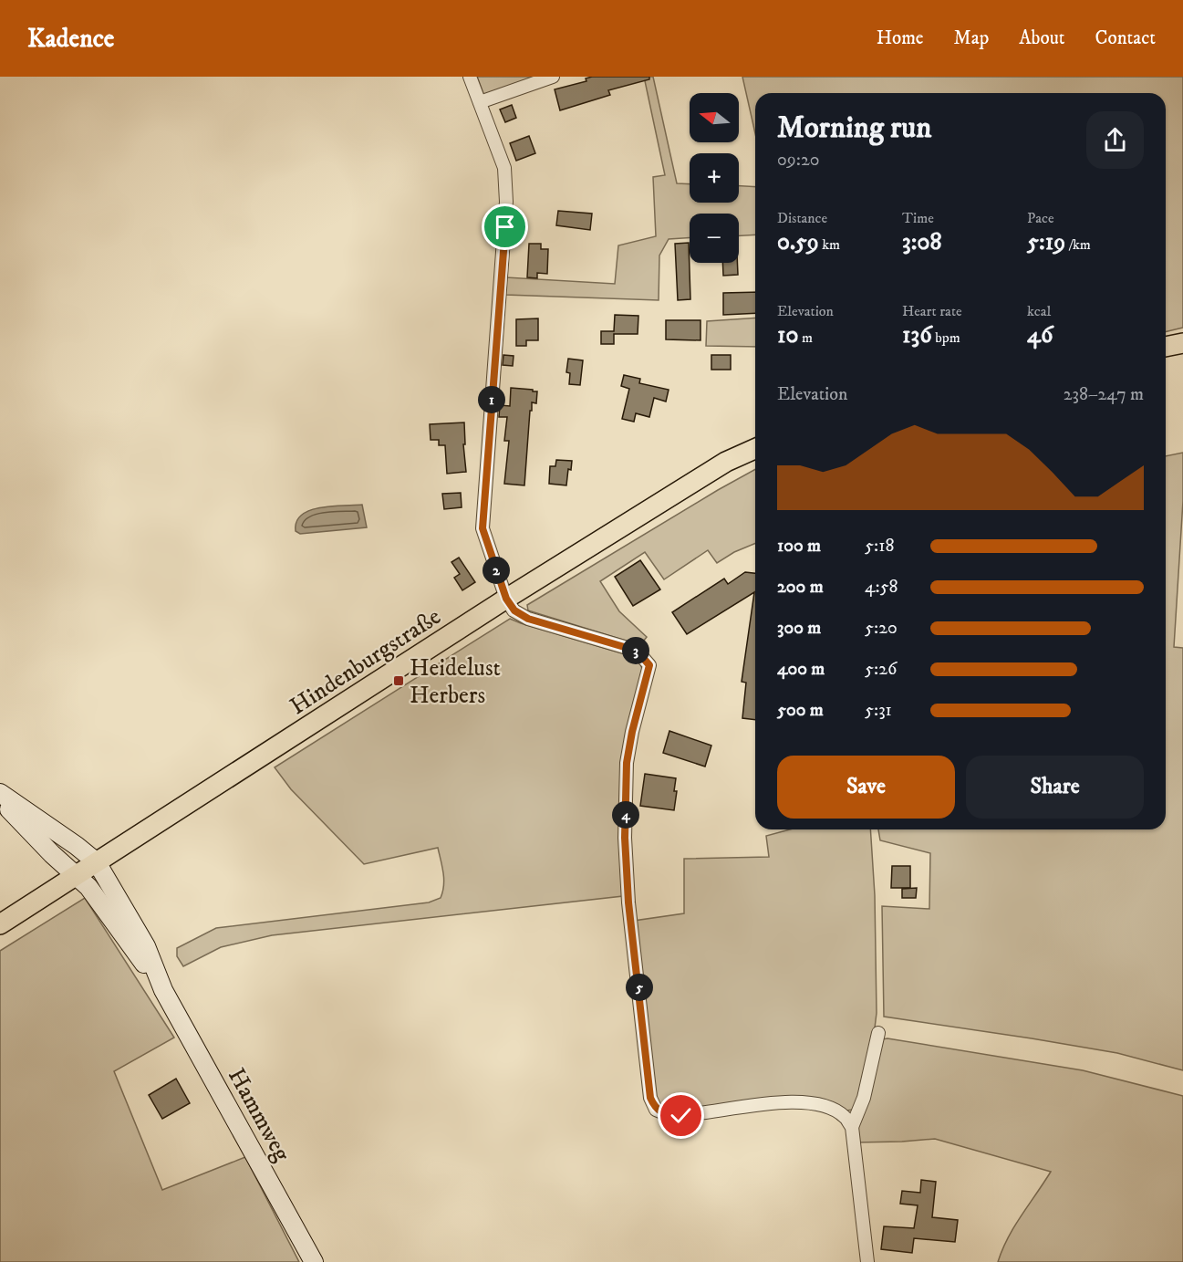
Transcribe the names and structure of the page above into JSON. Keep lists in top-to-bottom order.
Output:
{
  "streets": {
    "main road": ["Hindenburgstraße", "Hammweg"]
  },
  "crossings": [
    ["Hindenburgstraße", "Hammweg"]
  ],
  "places": {
    "transit": ["Heidelust Herbers"]
  },
  "north": "left",
  "page": {
    "header": "Kadence",
    "nav": [
      "Home",
      "Map",
      "About",
      "Contact"
    ],
    "map_buttons": ["+", "−"],
    "heading": ["Morning run", "09:20"],
    "stats": [
      ["Distance", "0.59 km"],
      ["Time", "3:08"],
      ["Pace", "5:19 /km"],
      ["Elevation", "10 m"],
      ["Heart rate", "136 bpm"],
      ["kcal", "46"]
    ],
    "chart": ["Elevation", "238–247 m"],
    "pins": [
      "1",
      "2",
      "3",
      "4",
      "5"
    ],
    "list": [
      {
        "name": "100 m",
        "note": "5:18"
      },
      {
        "name": "200 m",
        "note": "4:58"
      },
      {
        "name": "300 m",
        "note": "5:20"
      },
      {
        "name": "400 m",
        "note": "5:26"
      },
      {
        "name": "500 m",
        "note": "5:31"
      }
    ],
    "buttons": ["Save", "Share"]
  }
}
